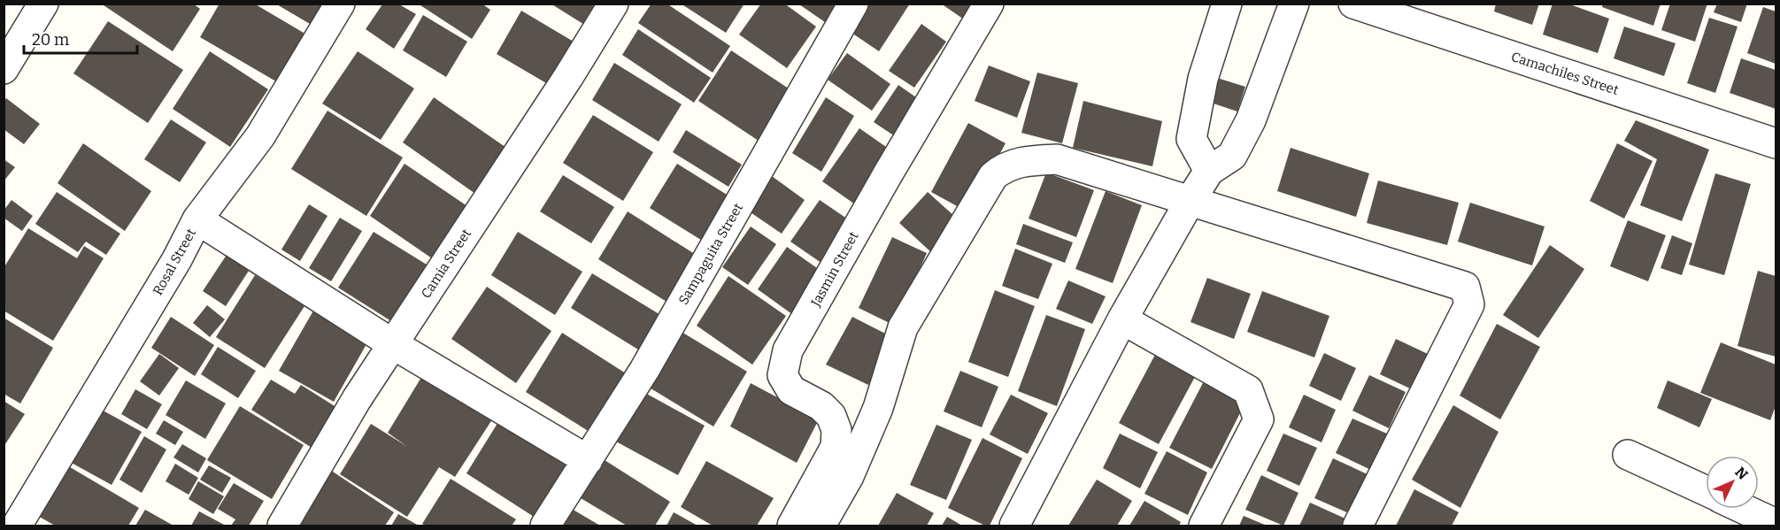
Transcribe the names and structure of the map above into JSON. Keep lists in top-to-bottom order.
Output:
{
  "streets": {
    "street": [
      "Camachiles Street",
      "Sampaguita Street",
      "Rosal Street",
      "Camia Street",
      "Jasmin Street"
    ]
  },
  "scale_bar": "20 m",
  "north": "top right"
}
